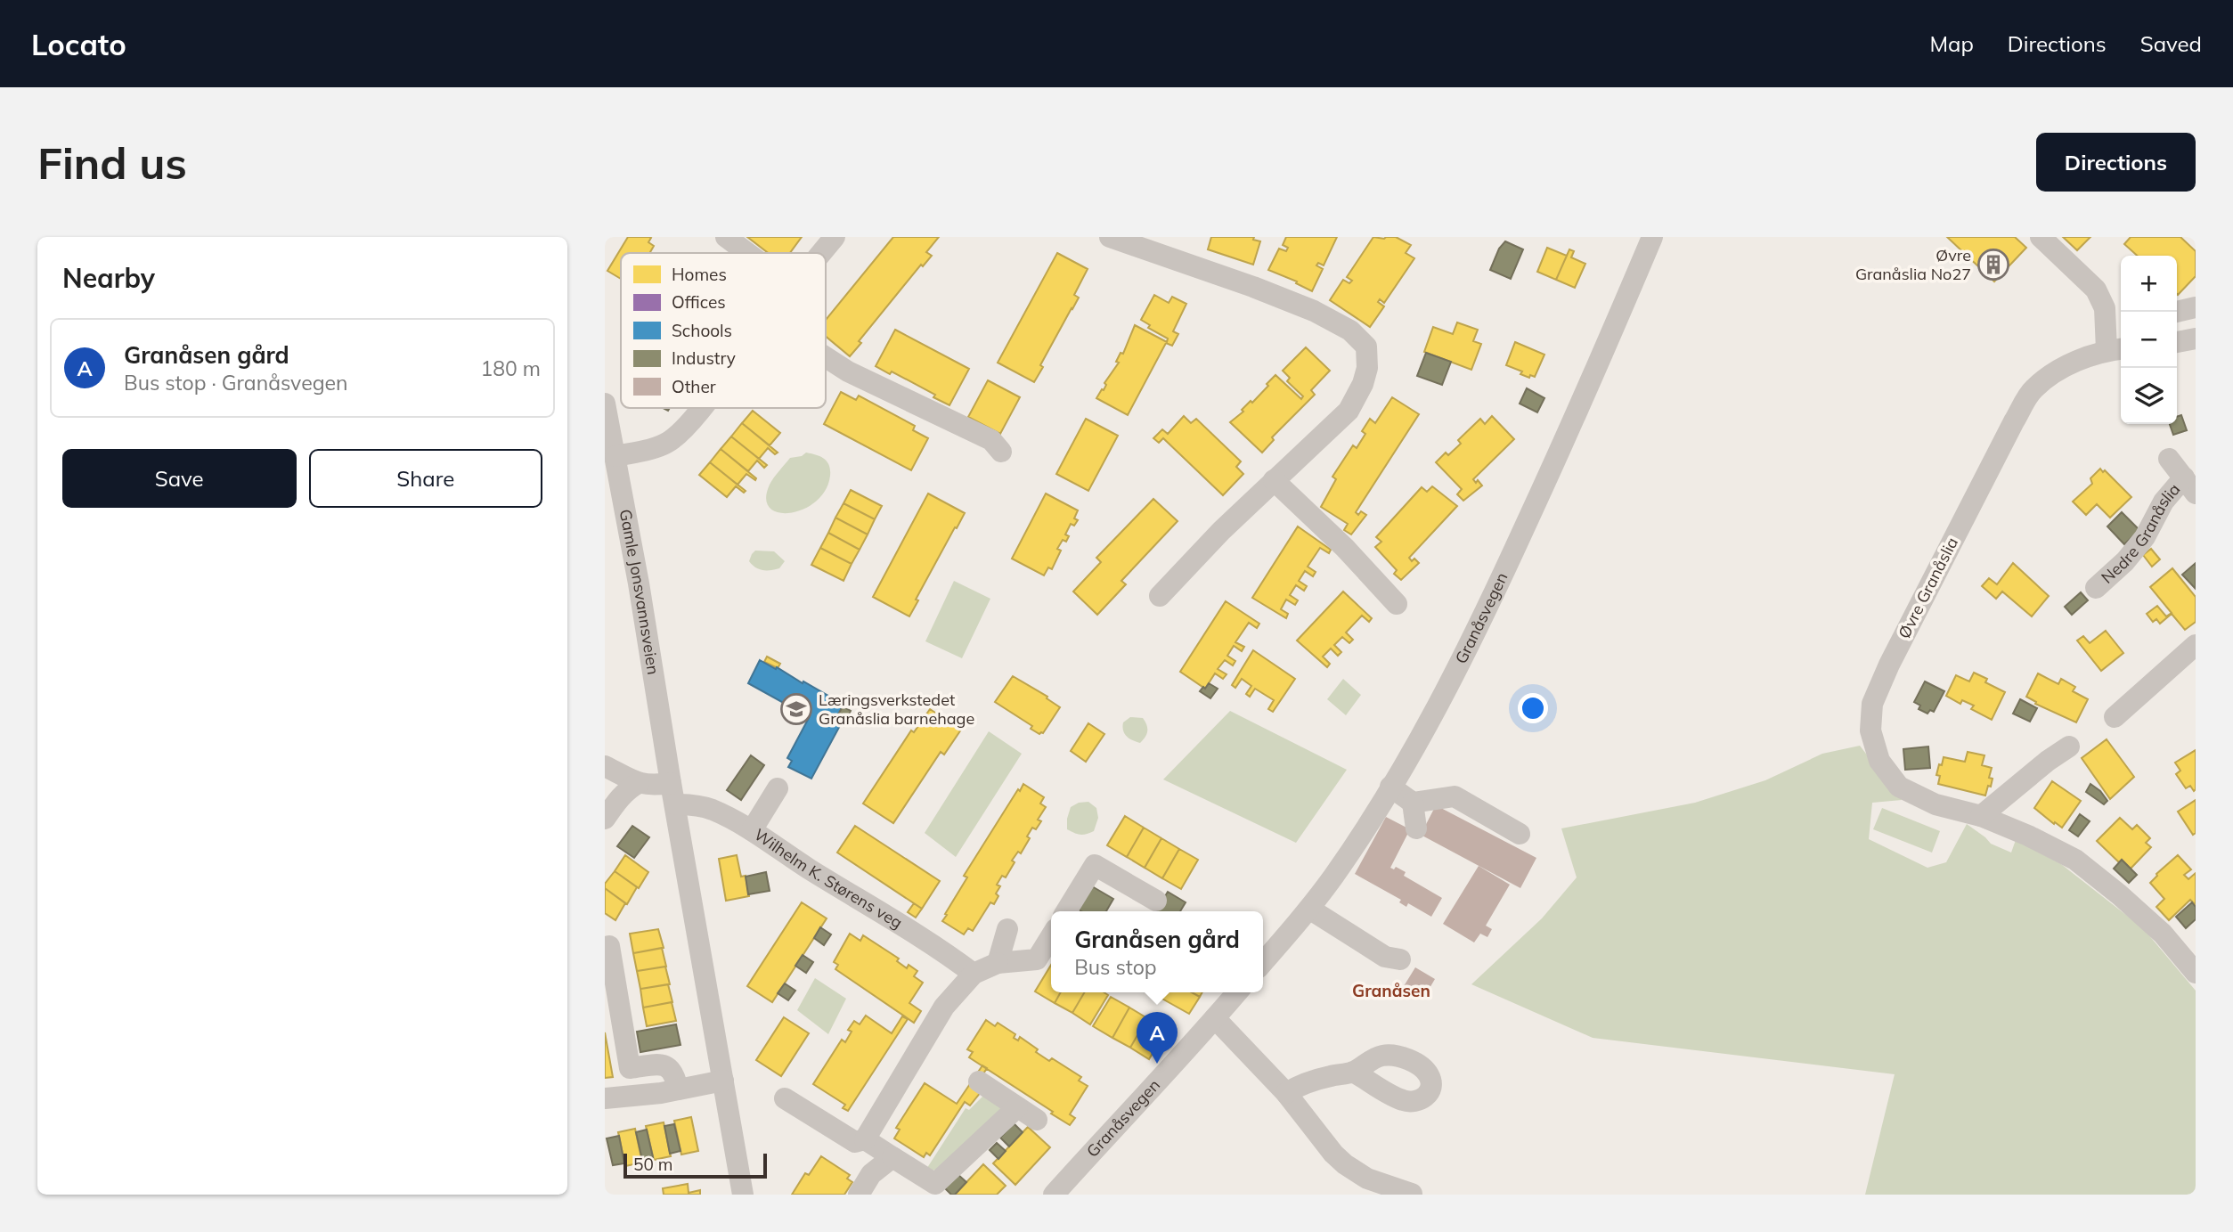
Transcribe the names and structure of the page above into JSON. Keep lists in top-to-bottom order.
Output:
{
  "streets": {
    "street": [
      "Nedre Granåslia",
      "Øvre Granåslia",
      "Gamle Jonsvannsveien",
      "Granåsvegen",
      "Wilhelm K. Størens veg"
    ]
  },
  "crossings": [
    ["Gamle Jonsvannsveien", "Wilhelm K. Størens veg"]
  ],
  "districts": ["Granåsen"],
  "places": {
    "building": ["Øvre Granåslia No27"],
    "school or university": ["Læringsverkstedet Granåslia barnehage"]
  },
  "legend": [
    "Homes",
    "Offices",
    "Schools",
    "Industry",
    "Other"
  ],
  "scale_bar": "50 m",
  "page": {
    "header": "Locato",
    "nav": ["Map", "Directions", "Saved"],
    "buttons": [
      "Directions",
      ["Save", "Share"]
    ],
    "title": "Find us",
    "heading": "Nearby",
    "map_buttons": ["+", "−"],
    "list": [
      {
        "mark": "A",
        "name": "Granåsen gård",
        "note": "Bus stop · Granåsvegen",
        "value": "180 m"
      }
    ],
    "popup": ["Granåsen gård", "Bus stop"],
    "pins": "A",
    "scale": "50 m"
  }
}
